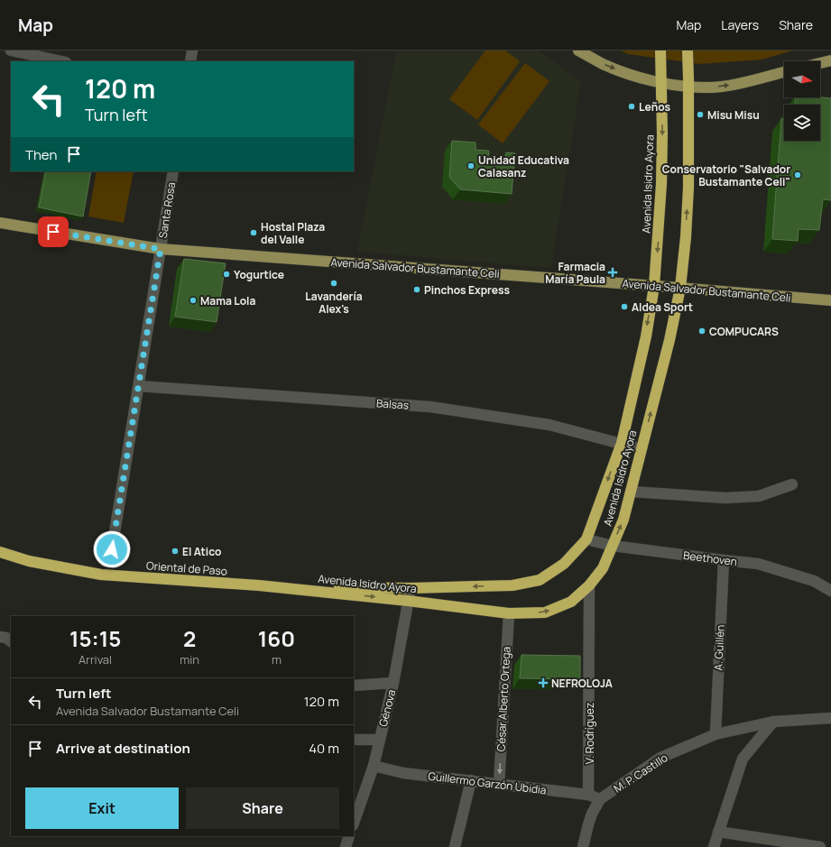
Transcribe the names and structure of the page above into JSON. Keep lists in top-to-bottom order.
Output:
{
  "streets": {
    "highway": ["Avenida Isidro Ayora", "Oriental de Paso"],
    "main road": ["Avenida Salvador Bustamante Celi"],
    "street": [
      "Santa Rosa",
      "Balsas",
      "Beethoven",
      "A. Guillén",
      "César Alberto Ortega",
      "Génova",
      "V. Rodríguez",
      "M. P. Castillo",
      "Guillermo Garzón Ubidia"
    ]
  },
  "crossings": [
    ["Avenida Isidro Ayora", "Avenida Salvador Bustamante Celi"],
    ["Avenida Isidro Ayora", "Balsas"],
    ["Avenida Isidro Ayora", "Beethoven"],
    ["Avenida Isidro Ayora", "Oriental de Paso"],
    ["Avenida Isidro Ayora", "César Alberto Ortega"],
    ["Avenida Isidro Ayora", "Génova"],
    ["Avenida Isidro Ayora", "V. Rodríguez"],
    ["Santa Rosa", "Avenida Salvador Bustamante Celi"],
    ["Santa Rosa", "Balsas"],
    ["Beethoven", "A. Guillén"],
    ["A. Guillén", "M. P. Castillo"],
    ["César Alberto Ortega", "Guillermo Garzón Ubidia"],
    ["Génova", "Guillermo Garzón Ubidia"],
    ["V. Rodríguez", "Guillermo Garzón Ubidia"],
    ["M. P. Castillo", "Guillermo Garzón Ubidia"]
  ],
  "one_way": ["César Alberto Ortega"],
  "places": {
    "other": [
      "Leños",
      "Misu Misu",
      "Unidad Educativa Calasanz",
      "Conservatorio \"Salvador Bustamante Celi\"",
      "Hostal Plaza del Valle",
      "Yogurtice",
      "Lavandería Alex's",
      "Pinchos Express",
      "Mama Lola",
      "Aldea Sport",
      "COMPUCARS",
      "El Atico"
    ],
    "health": ["Farmacia María Paula", "NEFROLOJA"]
  },
  "north": "right",
  "page": {
    "header": "Map",
    "nav": ["Map", "Layers", "Share"],
    "turn": ["120 m", "Turn left"],
    "then": "Then",
    "eta": [
      "15:15",
      "Arrival",
      "2",
      "min",
      "160",
      "m"
    ],
    "list": [
      {
        "name": "Turn left",
        "note": "Avenida Salvador Bustamante Celi",
        "value": "120 m"
      },
      {
        "name": "Arrive at destination",
        "value": "40 m"
      }
    ],
    "buttons": ["Exit", "Share"]
  }
}
